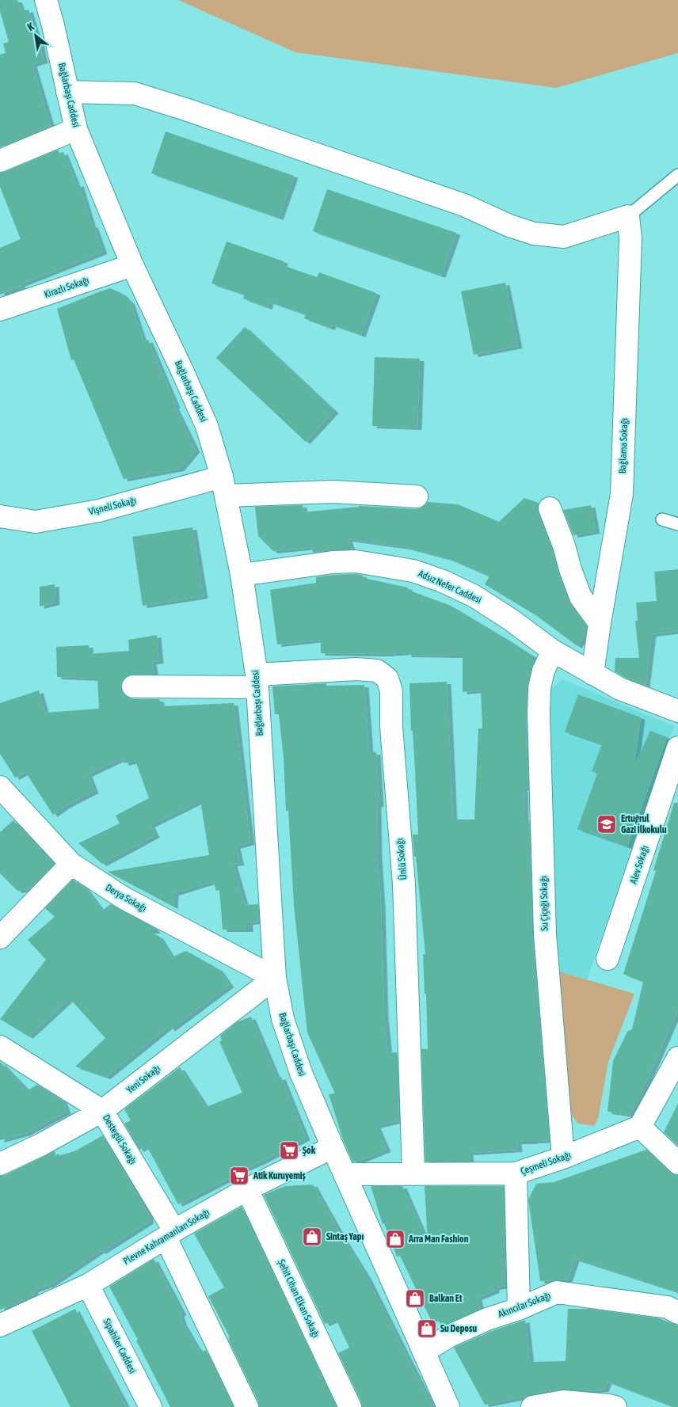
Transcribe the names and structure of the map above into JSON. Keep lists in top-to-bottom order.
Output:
{
  "streets": {
    "street": [
      "Bağlarbaşı Caddesi",
      "Kirazlı Sokağı",
      "Bağlama Sokağı",
      "Vişneli Sokağı",
      "Adsız Nefer Caddesi",
      "Ünlü Sokağı",
      "Alev Sokağı",
      "Derya Sokağı",
      "Su Çiçeği Sokağı",
      "Yeni Sokağı",
      "Destegül Sokağı",
      "Çeşmeli Sokağı",
      "Plevne Kahramanları Sokağı",
      "Şehit Cihan Elkan Sokağı",
      "Akıncılar Sokağı",
      "Sipahiler Caddesi"
    ]
  },
  "crossings": [
    ["Bağlarbaşı Caddesi", "Kirazlı Sokağı"],
    ["Bağlarbaşı Caddesi", "Vişneli Sokağı"],
    ["Bağlarbaşı Caddesi", "Adsız Nefer Caddesi"],
    ["Bağlarbaşı Caddesi", "Ünlü Sokağı"],
    ["Bağlarbaşı Caddesi", "Derya Sokağı"],
    ["Bağlarbaşı Caddesi", "Yeni Sokağı"],
    ["Bağlarbaşı Caddesi", "Çeşmeli Sokağı"],
    ["Bağlarbaşı Caddesi", "Plevne Kahramanları Sokağı"],
    ["Bağlarbaşı Caddesi", "Akıncılar Sokağı"],
    ["Bağlama Sokağı", "Adsız Nefer Caddesi"],
    ["Adsız Nefer Caddesi", "Su Çiçeği Sokağı"],
    ["Ünlü Sokağı", "Çeşmeli Sokağı"],
    ["Derya Sokağı", "Yeni Sokağı"],
    ["Su Çiçeği Sokağı", "Çeşmeli Sokağı"],
    ["Yeni Sokağı", "Destegül Sokağı"],
    ["Destegül Sokağı", "Plevne Kahramanları Sokağı"],
    ["Plevne Kahramanları Sokağı", "Şehit Cihan Elkan Sokağı"],
    ["Plevne Kahramanları Sokağı", "Sipahiler Caddesi"]
  ],
  "places": {
    "school or university": ["Ertuğrul Gazi İlkokulu"],
    "supermarket": ["Şok", "Atik Kuruyemiş"],
    "shop": [
      "Sintaş Yapı",
      "Arra Man Fashion",
      "Balkan Et",
      "Su Deposu"
    ]
  },
  "north": "top left"
}
